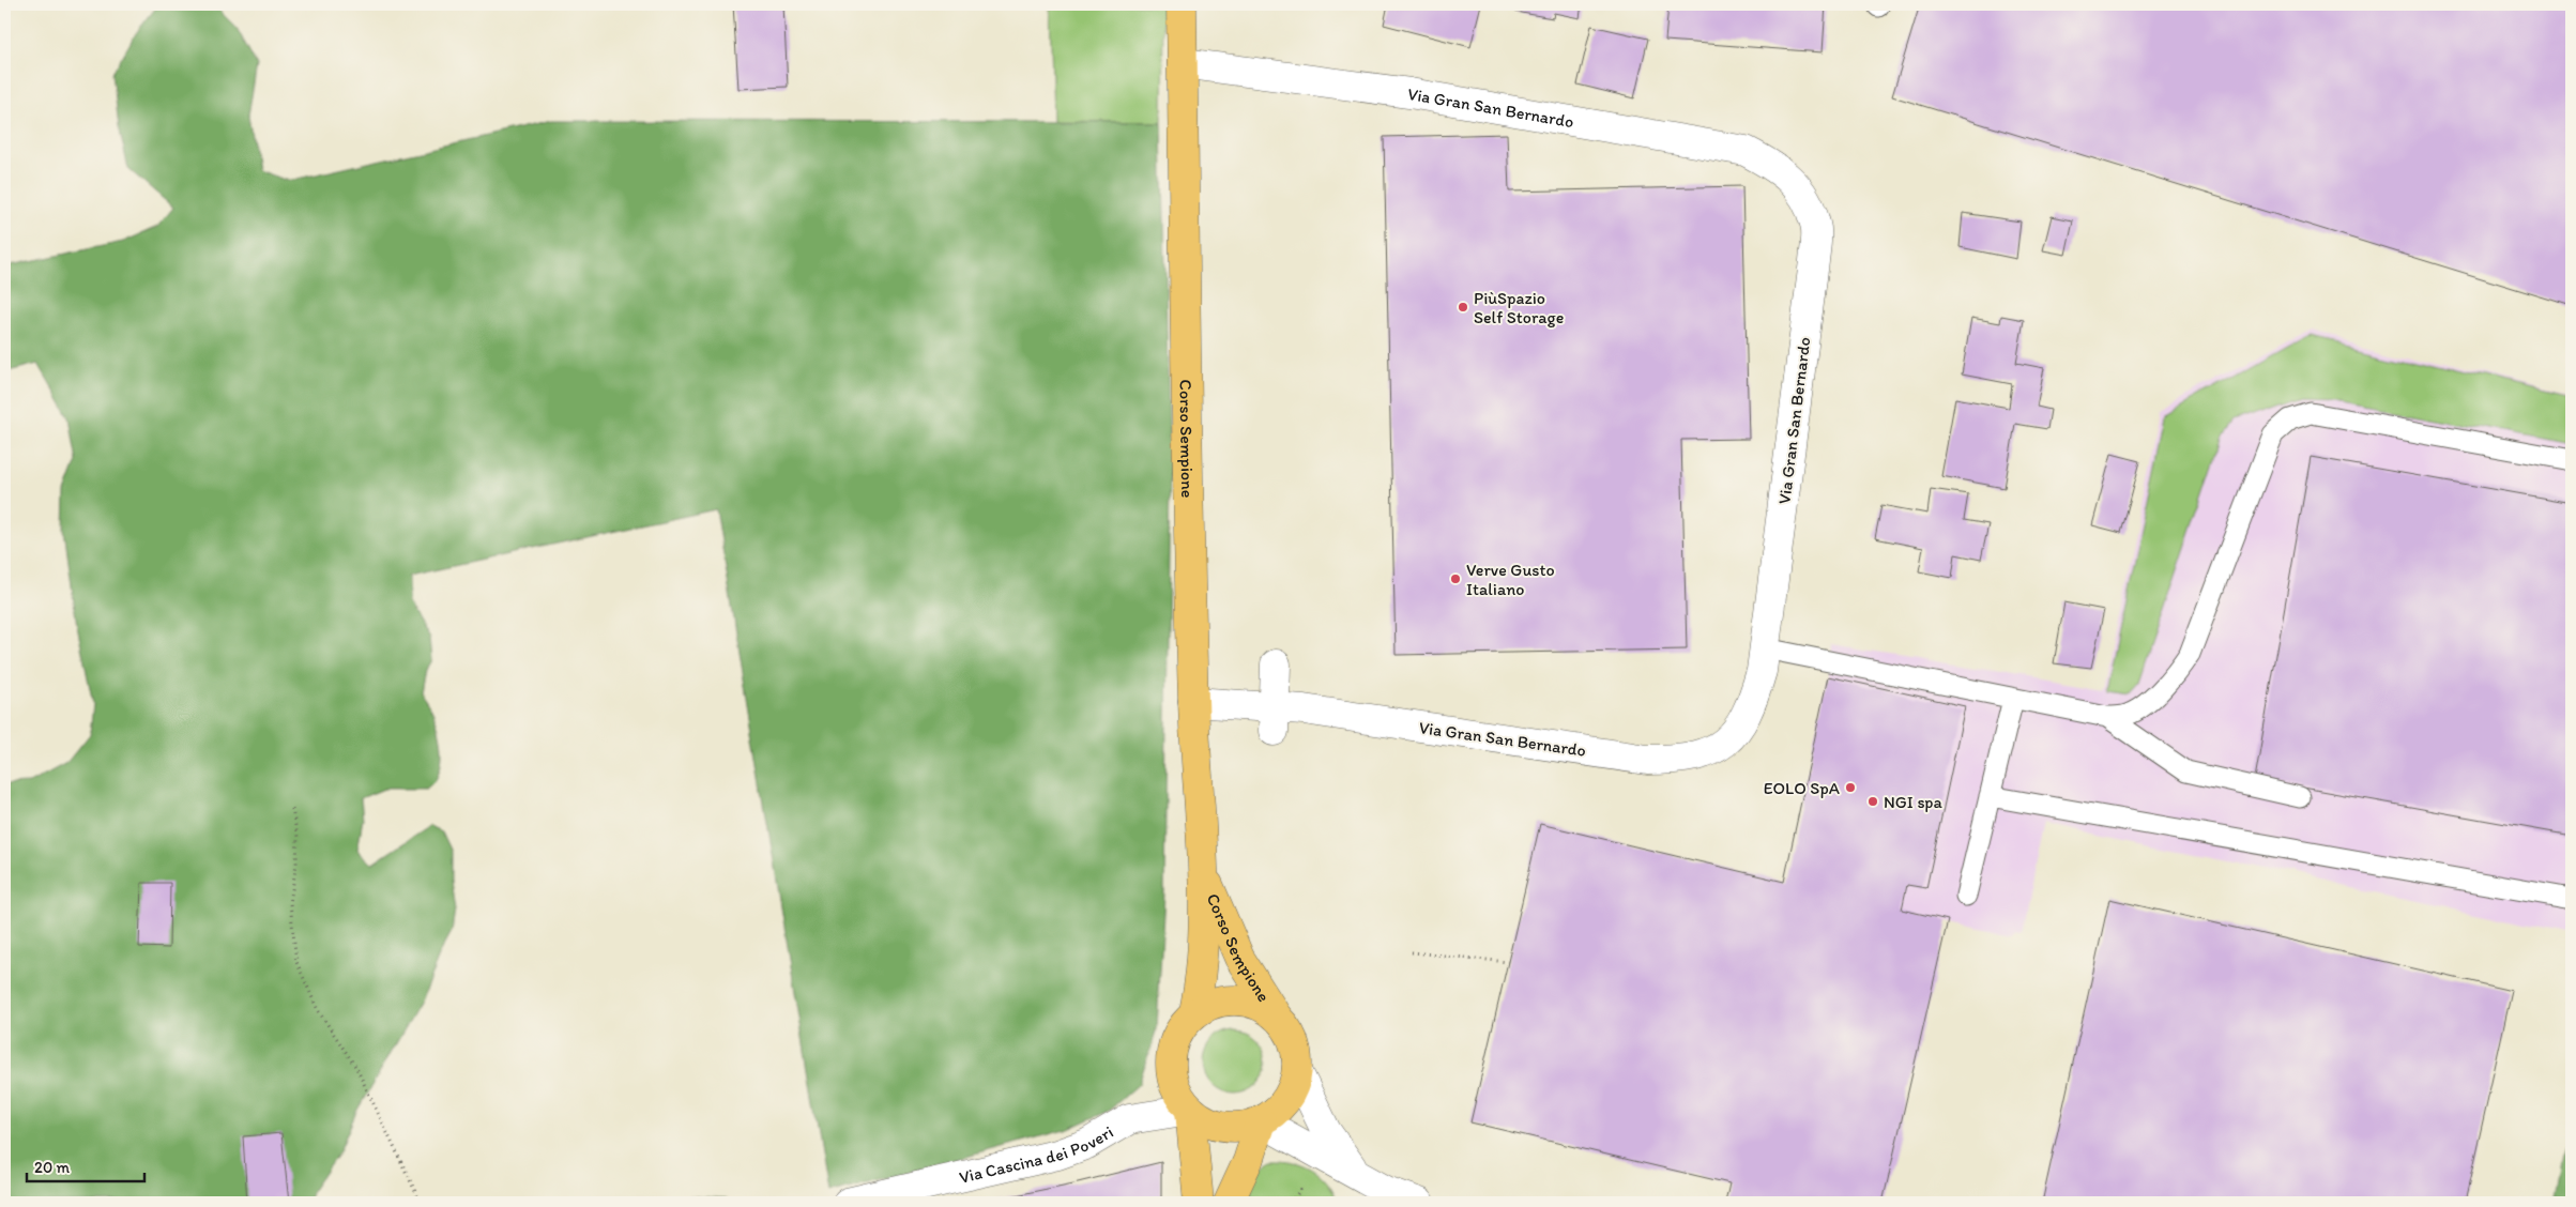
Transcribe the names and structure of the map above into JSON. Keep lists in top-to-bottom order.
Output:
{
  "streets": {
    "main road": ["Corso Sempione"],
    "street": ["Via Gran San Bernardo", "Via Cascina dei Poveri"]
  },
  "crossings": [
    ["Via Gran San Bernardo", "Corso Sempione"],
    ["Corso Sempione", "Via Cascina dei Poveri"]
  ],
  "places": [
    "PiùSpazio Self Storage",
    "Verve Gusto Italiano",
    "EOLO SpA",
    "NGI spa"
  ],
  "scale_bar": "20 m"
}
